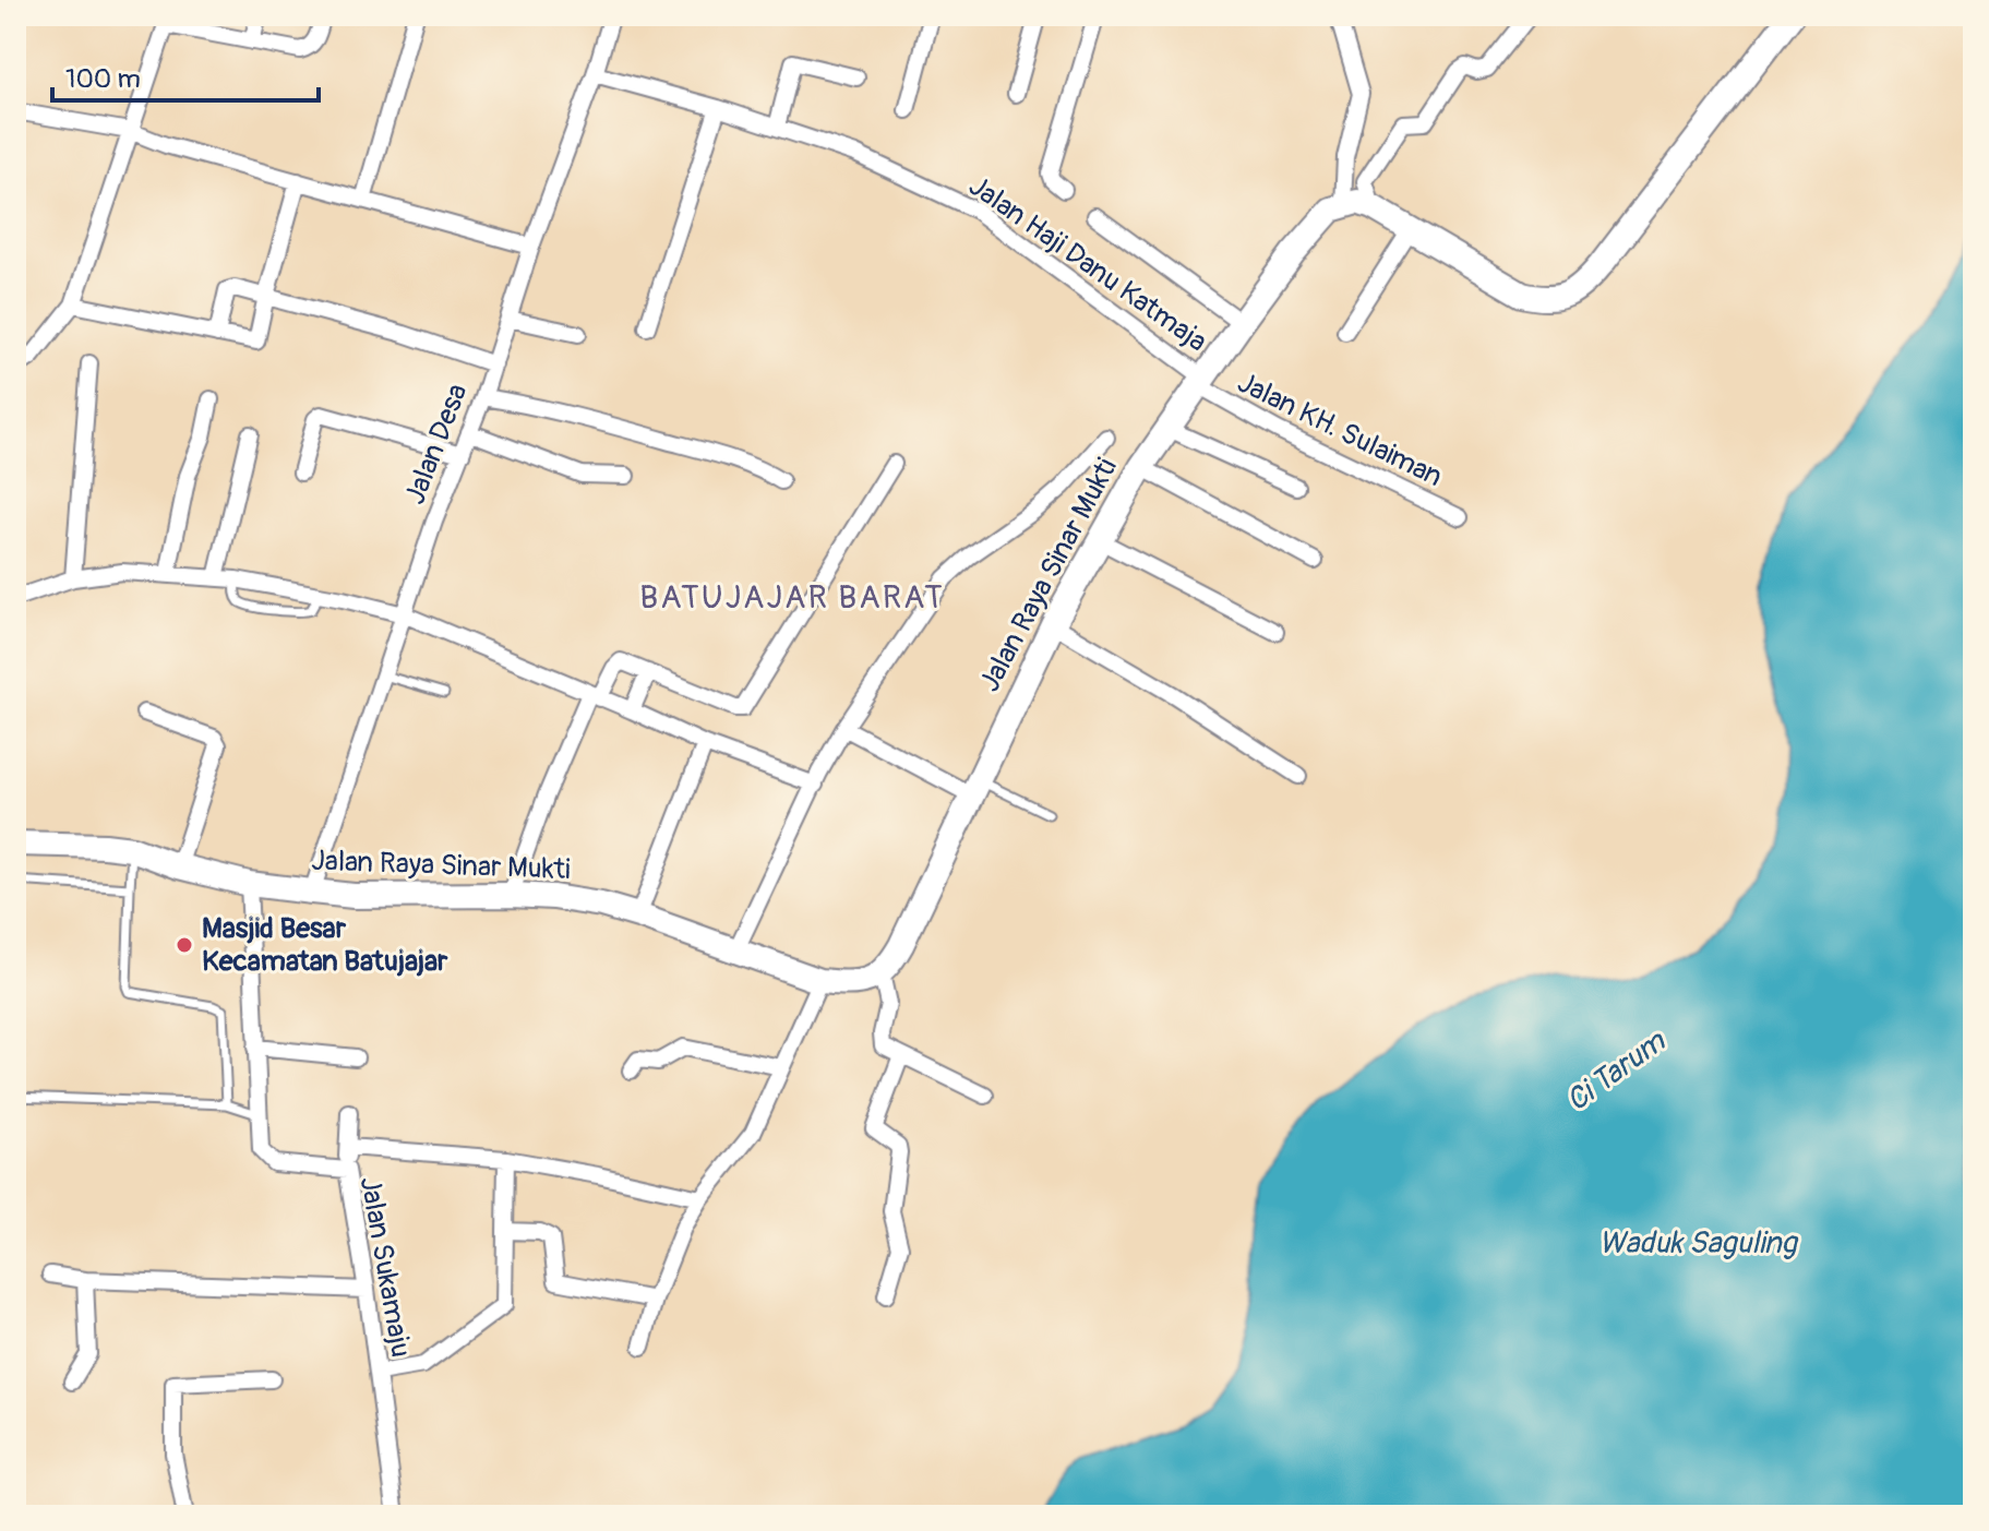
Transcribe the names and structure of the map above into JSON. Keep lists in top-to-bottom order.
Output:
{
  "streets": {
    "highway": ["Jalan Raya Sinar Mukti"],
    "street": [
      "Jalan Haji Danu Katmaja",
      "Jalan KH. Sulaiman",
      "Jalan Desa",
      "Jalan Sukamaju"
    ]
  },
  "crossings": [
    ["Jalan Haji Danu Katmaja", "Jalan KH. Sulaiman"],
    ["Jalan Haji Danu Katmaja", "Jalan Desa"],
    ["Jalan Haji Danu Katmaja", "Jalan Raya Sinar Mukti"],
    ["Jalan KH. Sulaiman", "Jalan Raya Sinar Mukti"],
    ["Jalan Desa", "Jalan Raya Sinar Mukti"],
    ["Jalan Raya Sinar Mukti", "Jalan Sukamaju"]
  ],
  "districts": ["BATUJAJAR BARAT"],
  "water": ["Ci Tarum", "Waduk Saguling"],
  "places": ["Masjid Besar Kecamatan Batujajar"],
  "scale_bar": "100 m"
}
